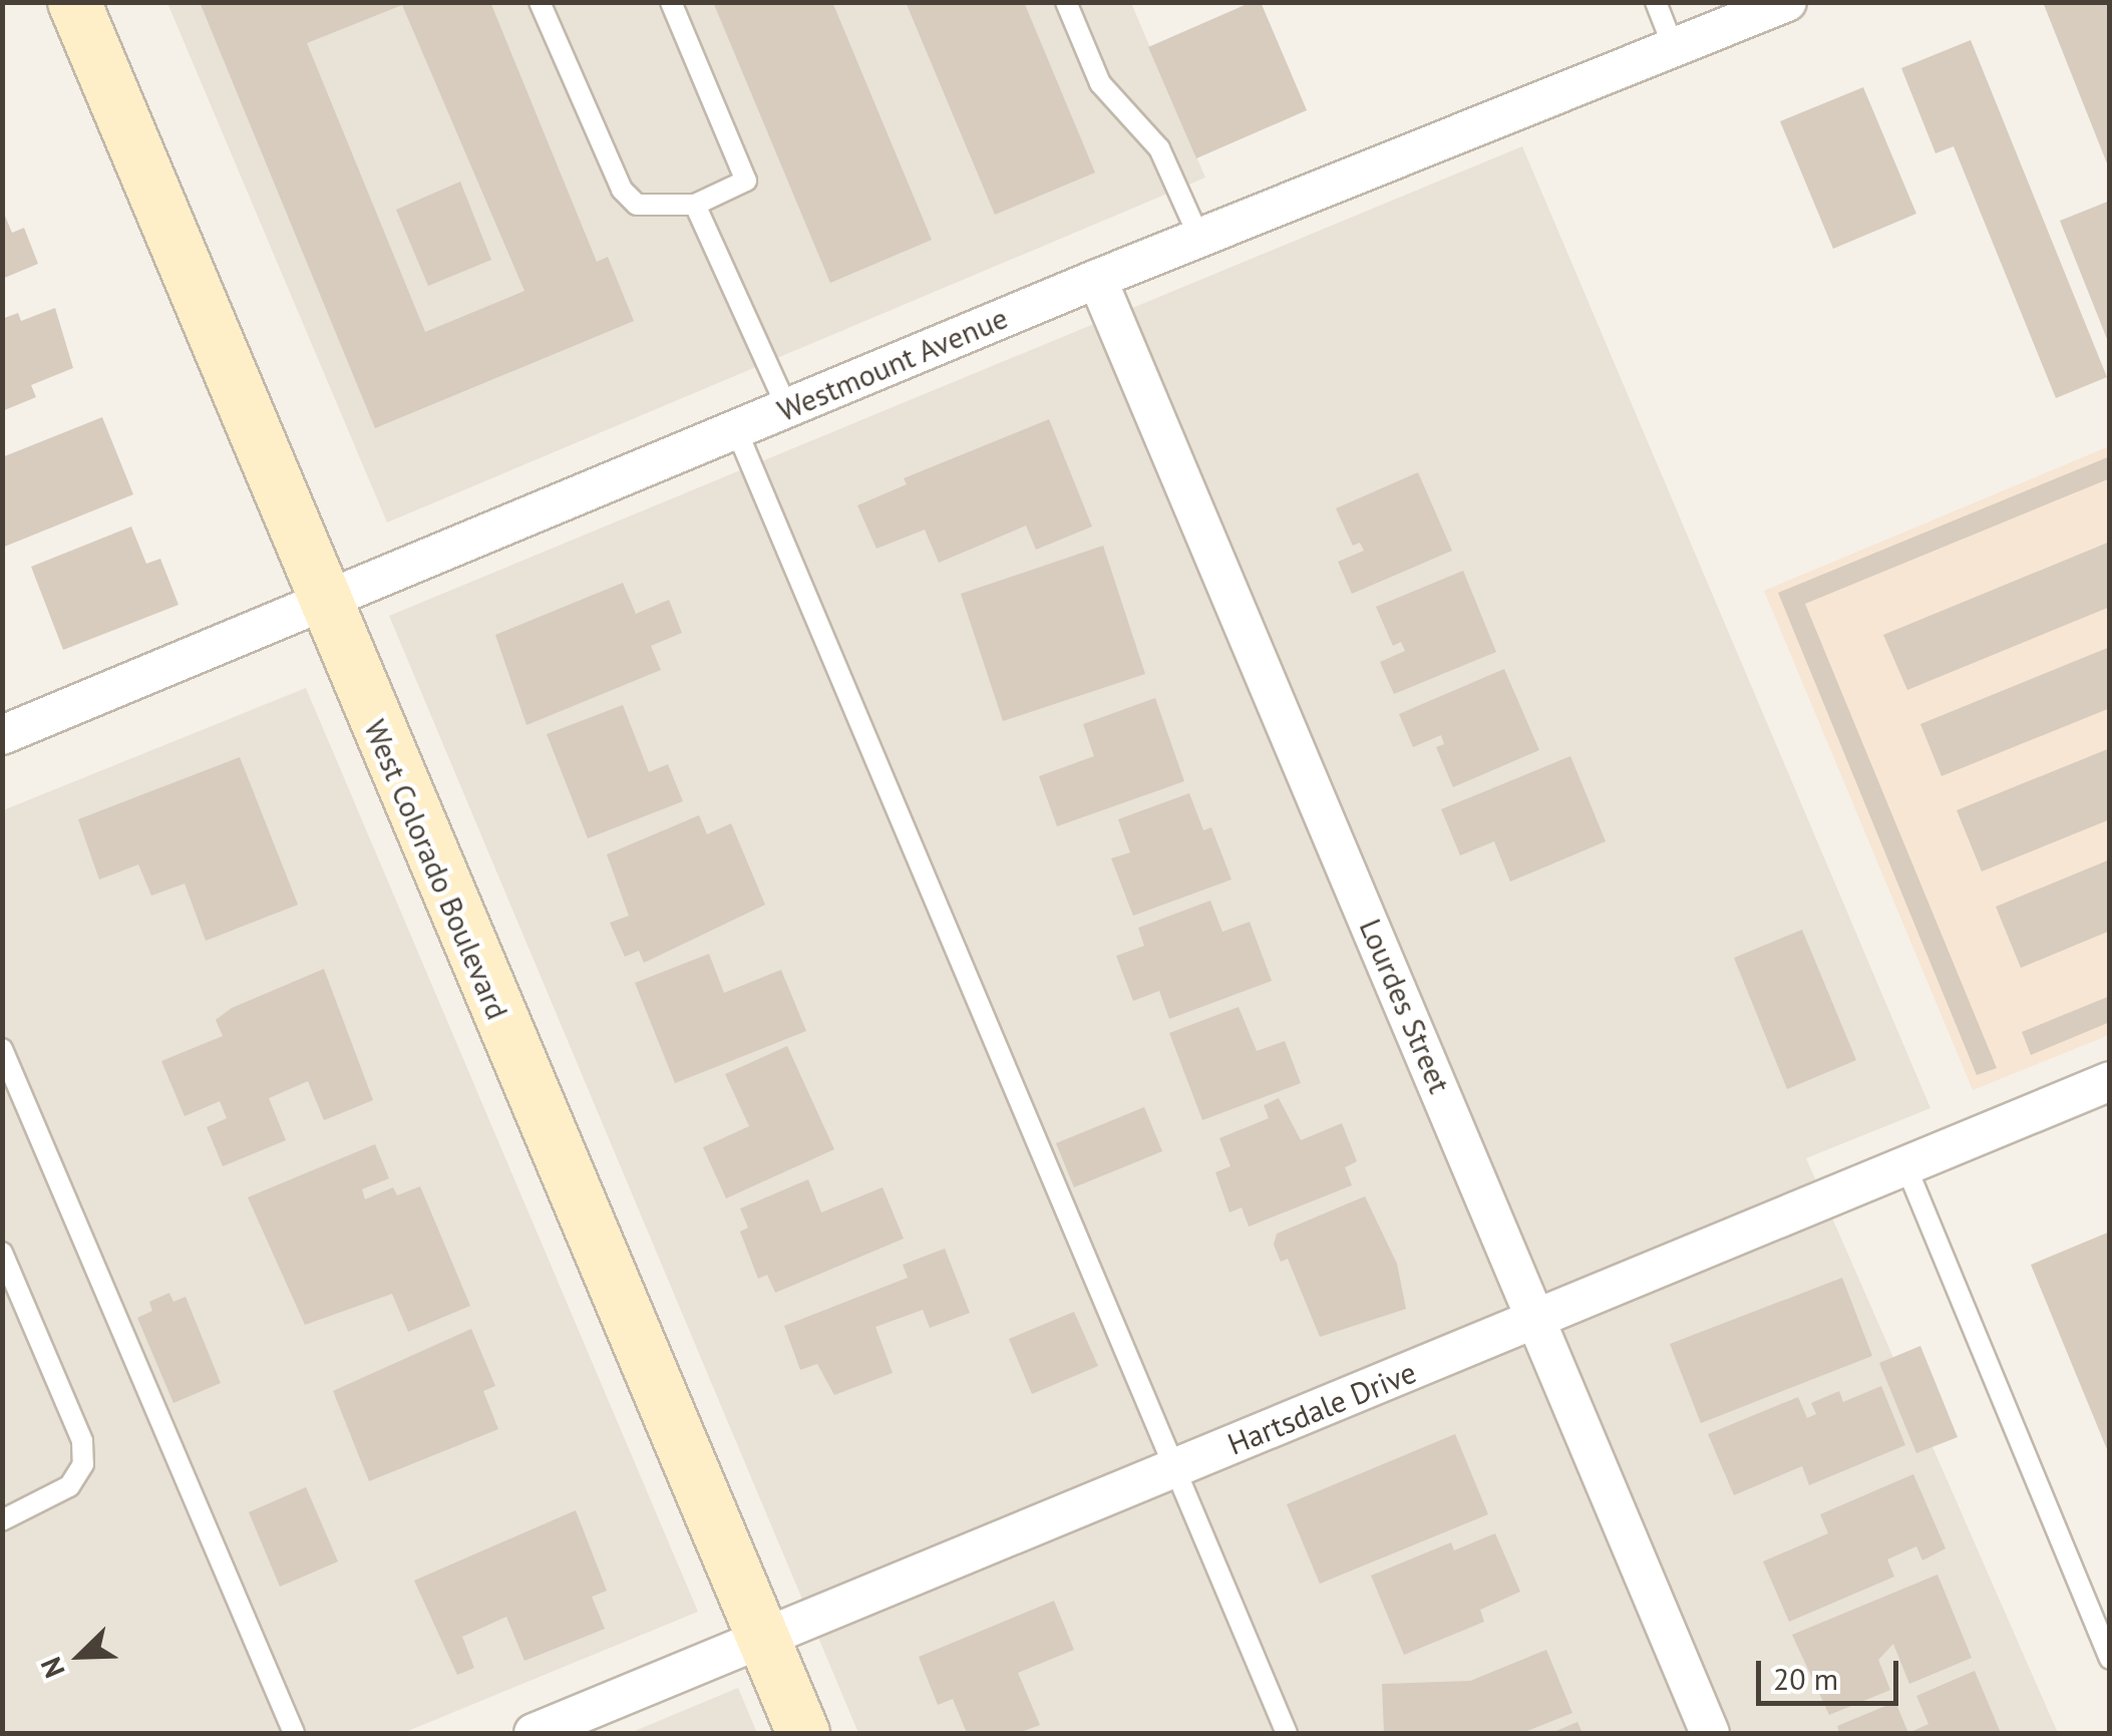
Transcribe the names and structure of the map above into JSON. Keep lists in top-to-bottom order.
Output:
{
  "streets": {
    "street": [
      "Westmount Avenue",
      "West Colorado Boulevard",
      "Lourdes Street",
      "Hartsdale Drive"
    ]
  },
  "crossings": [
    ["Westmount Avenue", "West Colorado Boulevard"],
    ["Westmount Avenue", "Lourdes Street"],
    ["West Colorado Boulevard", "Hartsdale Drive"],
    ["Lourdes Street", "Hartsdale Drive"]
  ],
  "scale_bar": "20 m",
  "north": "bottom left"
}
